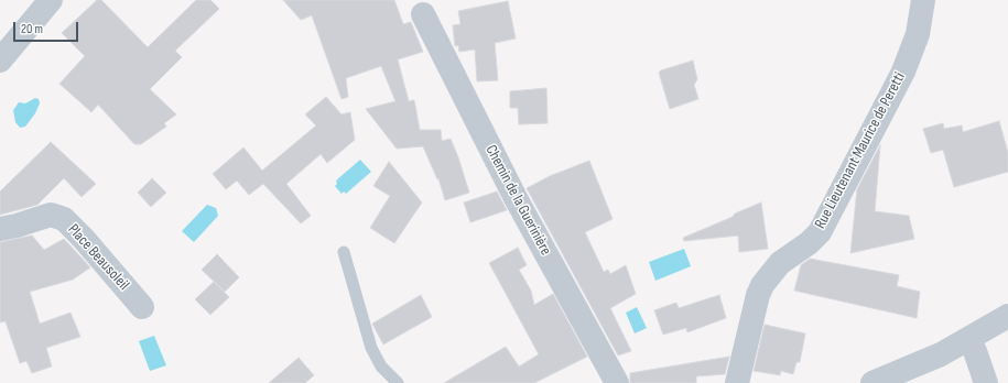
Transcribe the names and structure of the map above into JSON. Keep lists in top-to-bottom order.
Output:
{
  "streets": {
    "street": ["Rue Lieutenant Maurice de Peretti", "Chemin de la Guerinière", "Place Beausoleil"]
  },
  "scale_bar": "20 m"
}
